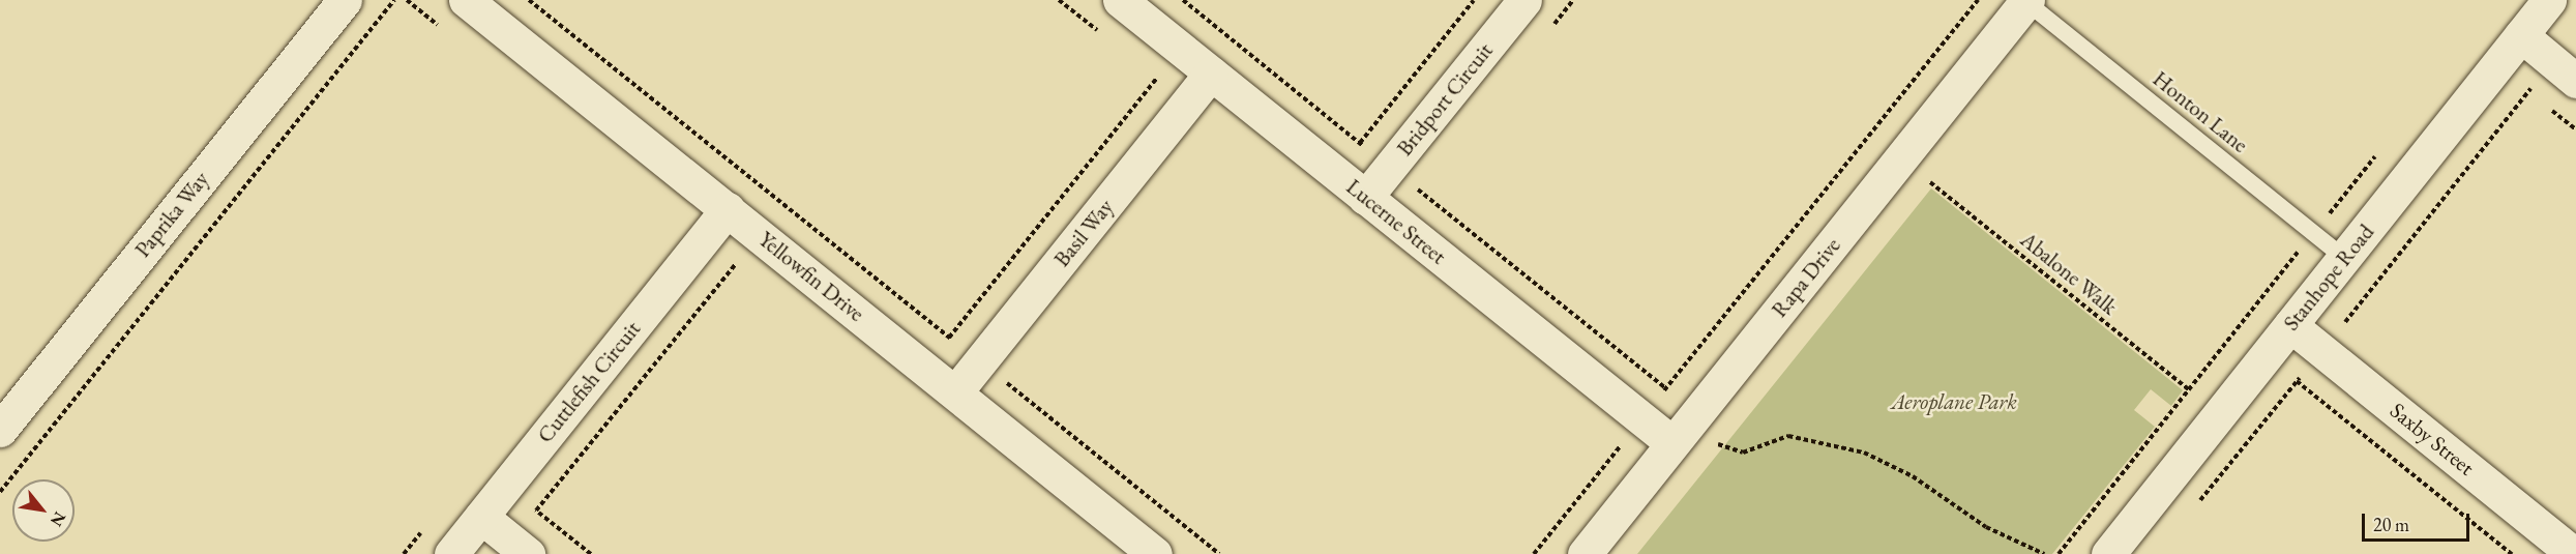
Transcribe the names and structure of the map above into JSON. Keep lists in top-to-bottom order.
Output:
{
  "streets": {
    "street": [
      "Bridport Circuit",
      "Paprika Way",
      "Lucerne Street",
      "Basil Way",
      "Yellowfin Drive",
      "Rapa Drive",
      "Stanhope Road",
      "Cuttlefish Circuit",
      "Saxby Street"
    ],
    "lane": ["Honton Lane"],
    "path": ["Abalone Walk"]
  },
  "crossings": [
    ["Bridport Circuit", "Lucerne Street"],
    ["Honton Lane", "Rapa Drive"],
    ["Honton Lane", "Stanhope Road"],
    ["Lucerne Street", "Basil Way"],
    ["Lucerne Street", "Rapa Drive"],
    ["Basil Way", "Yellowfin Drive"],
    ["Yellowfin Drive", "Cuttlefish Circuit"],
    ["Stanhope Road", "Saxby Street"]
  ],
  "parks": ["Aeroplane Park"],
  "scale_bar": "20 m",
  "north": "bottom right"
}
